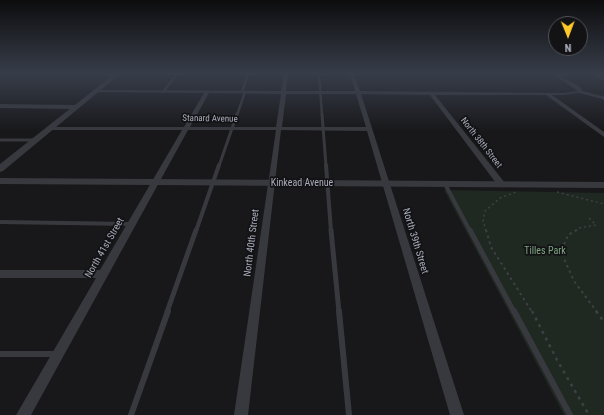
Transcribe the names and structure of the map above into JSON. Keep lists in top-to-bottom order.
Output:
{
  "streets": {
    "street": [
      "Stanard Avenue",
      "North 38th Street",
      "Kinkead Avenue",
      "North 39th Street",
      "North 40th Street",
      "North 41st Street"
    ]
  },
  "crossings": [
    ["Stanard Avenue", "North 39th Street"],
    ["Stanard Avenue", "North 40th Street"],
    ["Stanard Avenue", "North 41st Street"],
    ["North 38th Street", "Kinkead Avenue"],
    ["Kinkead Avenue", "North 39th Street"],
    ["Kinkead Avenue", "North 40th Street"],
    ["Kinkead Avenue", "North 41st Street"]
  ],
  "parks": ["Tilles Park"],
  "north": "bottom"
}
